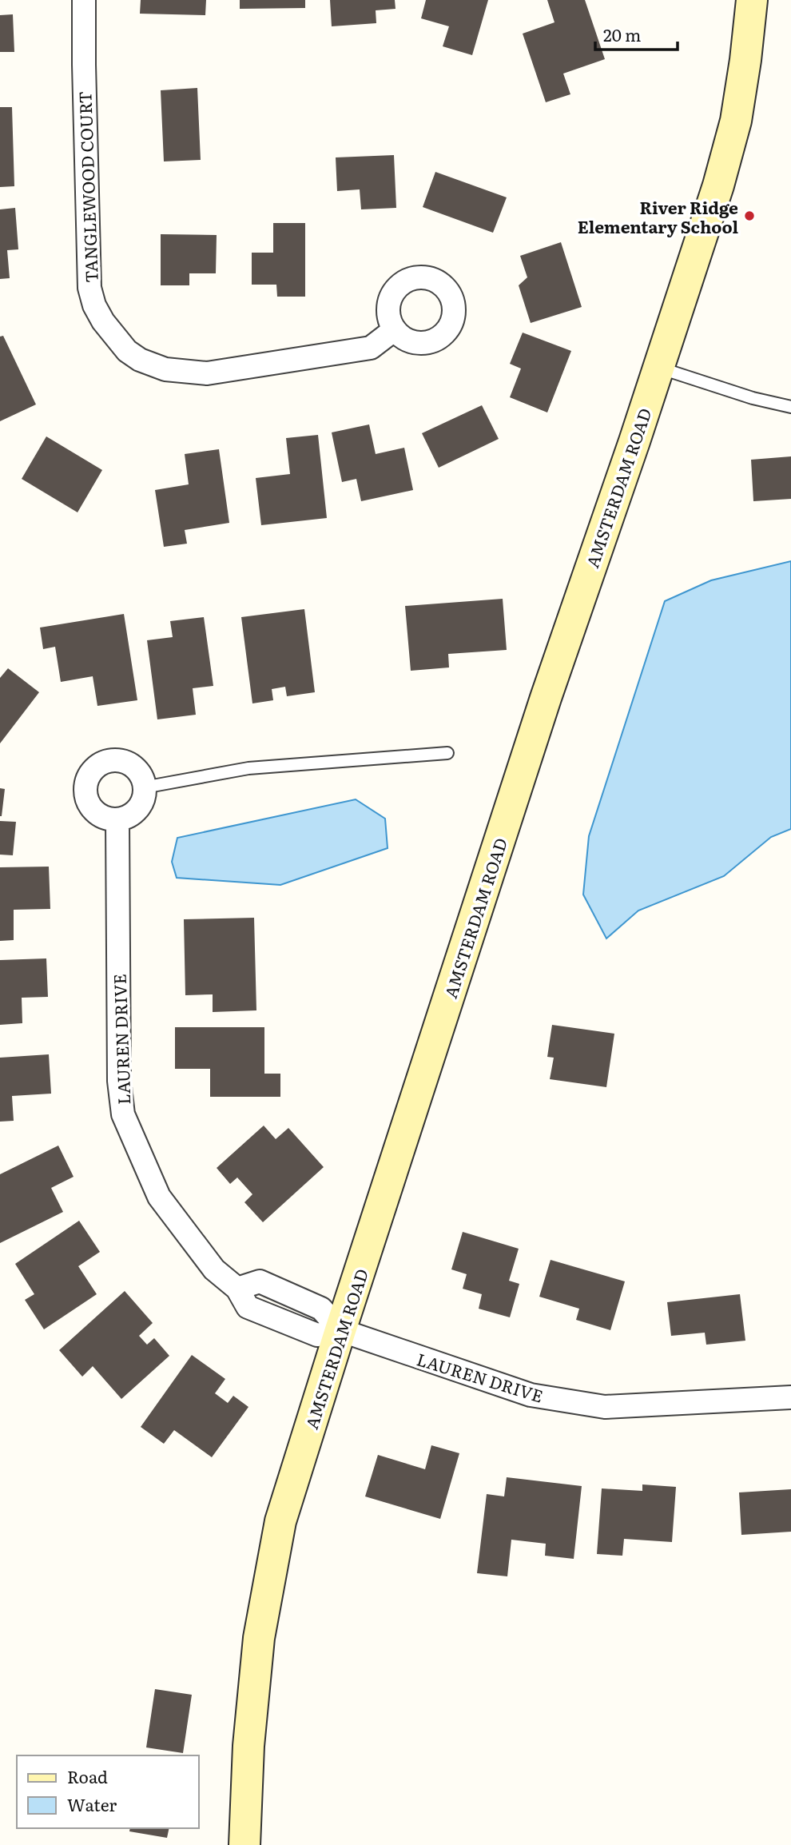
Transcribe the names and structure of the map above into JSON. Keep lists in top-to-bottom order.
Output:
{
  "streets": {
    "main road": ["AMSTERDAM ROAD"],
    "street": ["TANGLEWOOD COURT", "LAUREN DRIVE"]
  },
  "crossings": [
    ["AMSTERDAM ROAD", "LAUREN DRIVE"]
  ],
  "places": ["River Ridge Elementary School"],
  "legend": ["Road", "Water"],
  "scale_bar": "20 m"
}
